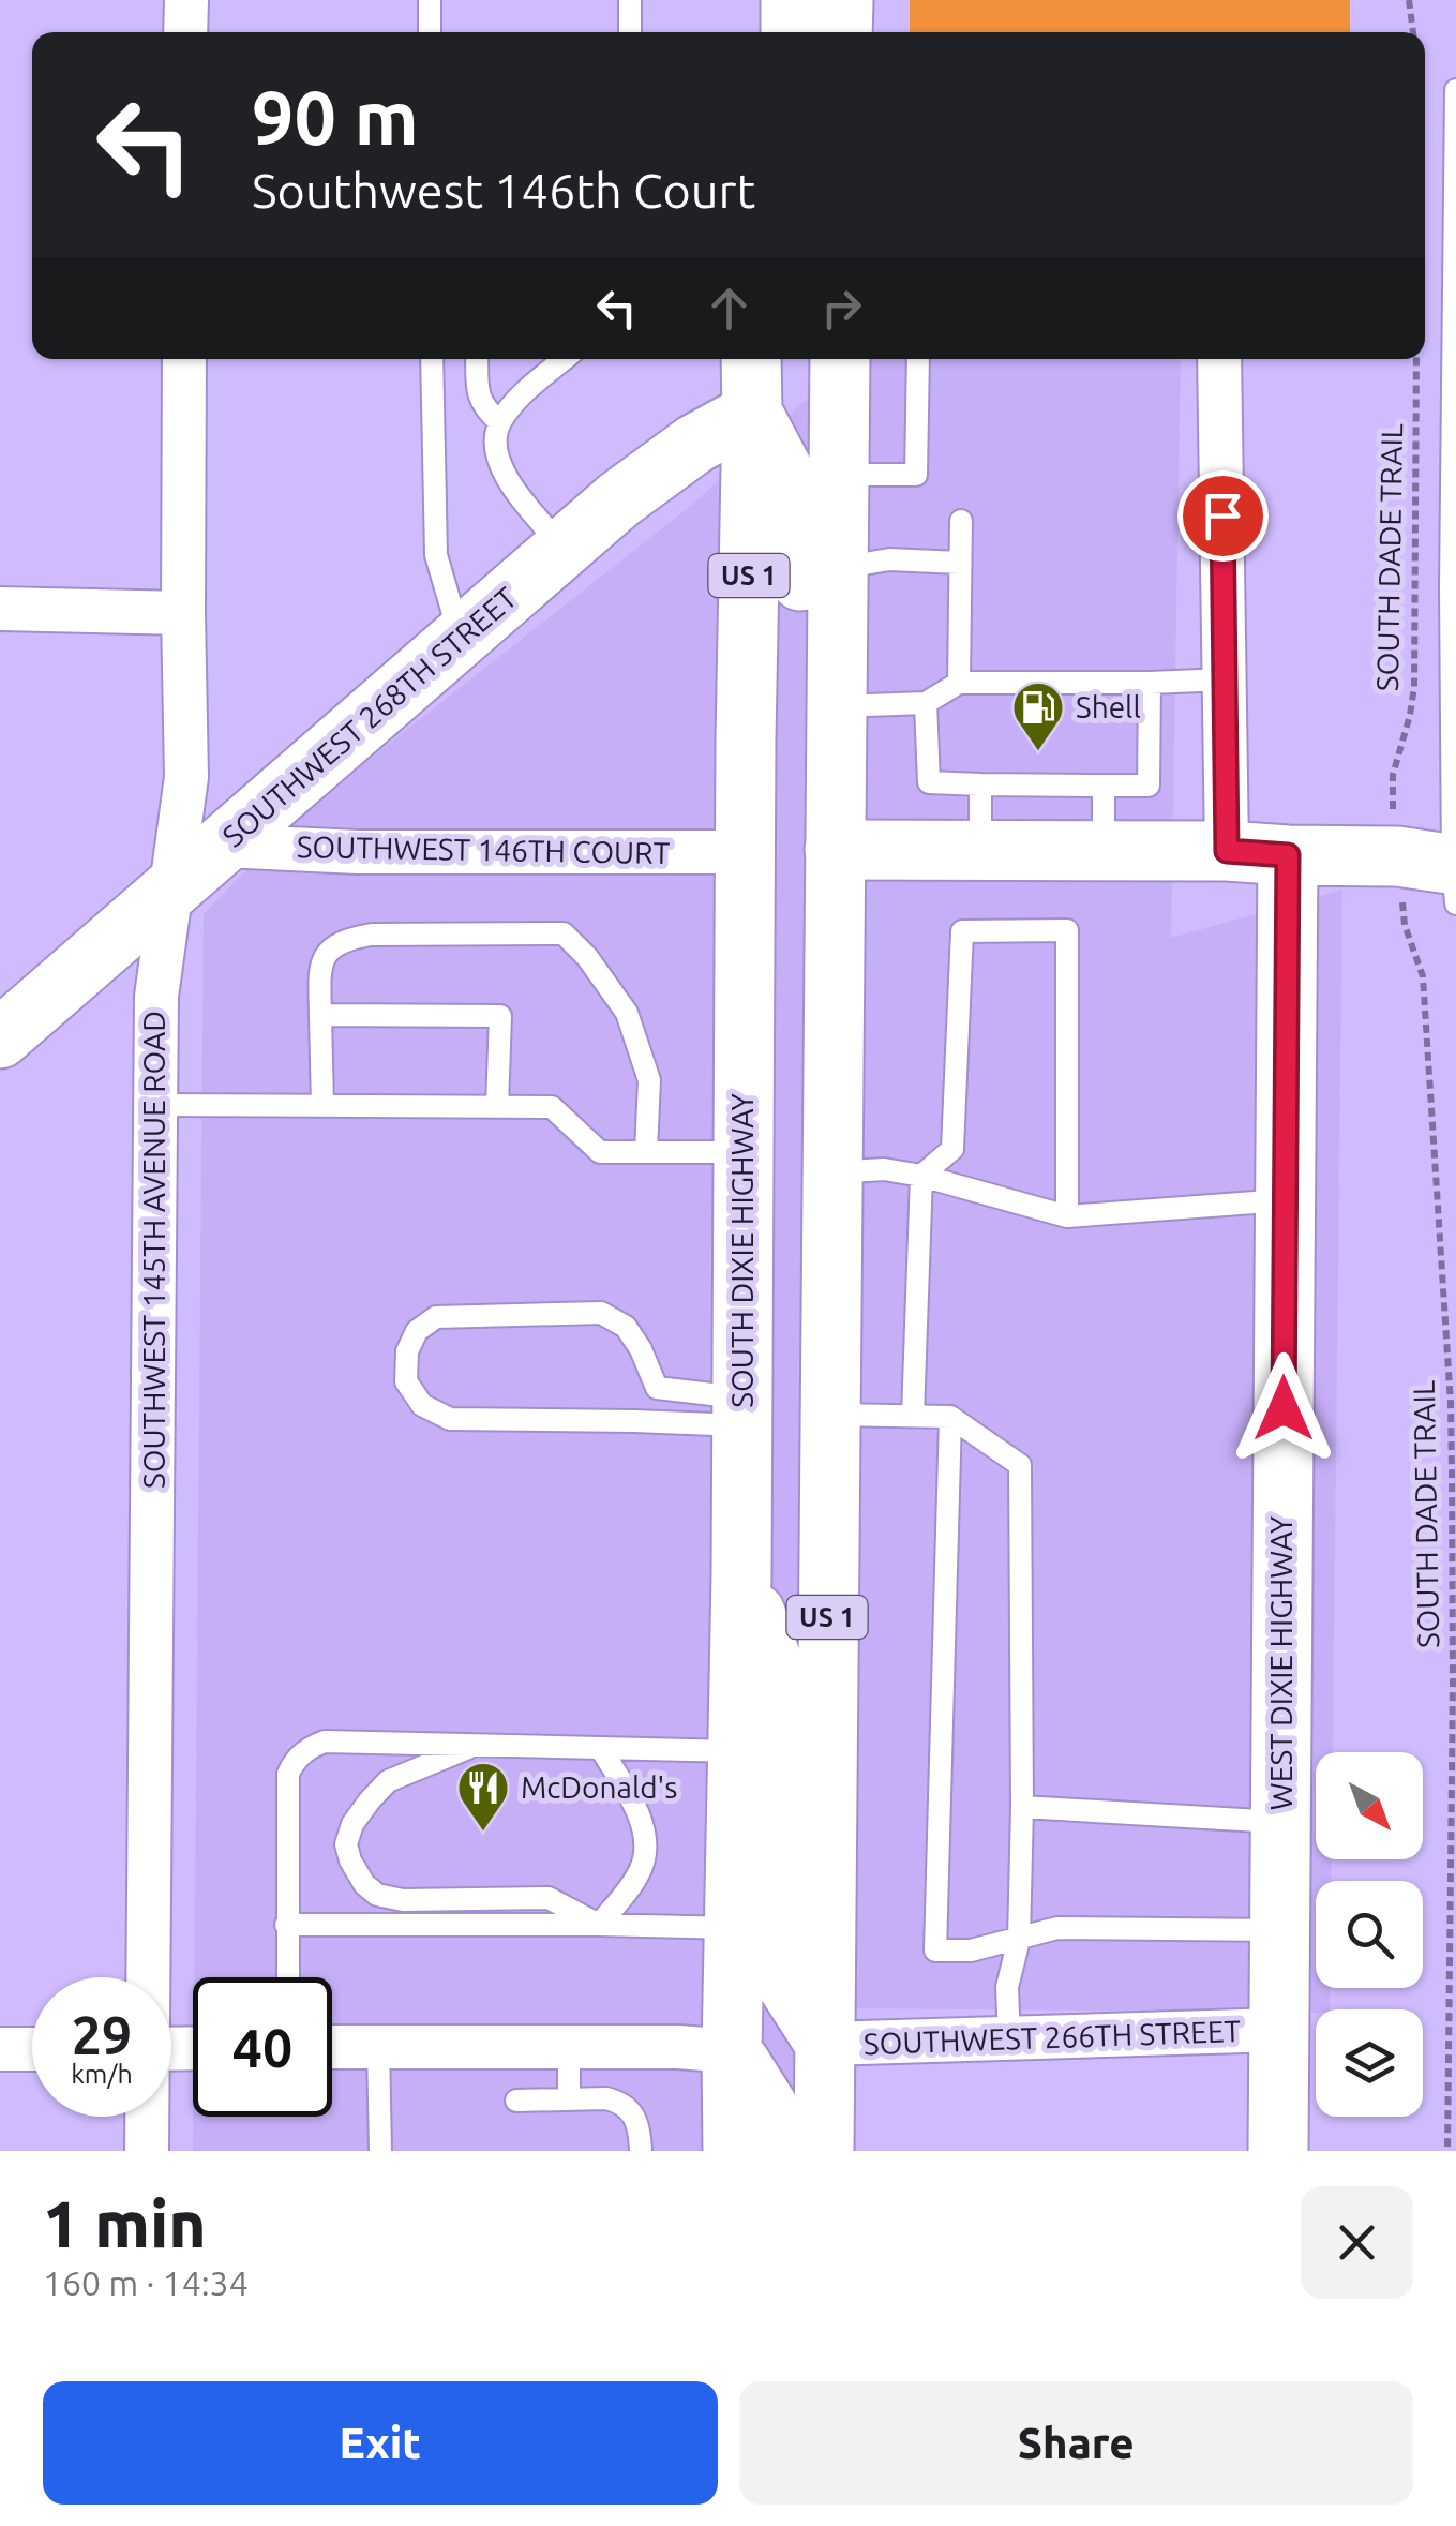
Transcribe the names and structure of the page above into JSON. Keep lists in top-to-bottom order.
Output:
{
  "streets": {
    "main road": [
      "US 1",
      "SOUTHWEST 268TH STREET",
      "SOUTH DIXIE HIGHWAY",
      "WEST DIXIE HIGHWAY"
    ],
    "street": ["SOUTHWEST 146TH COURT", "SOUTHWEST 145TH AVENUE ROAD", "SOUTHWEST 266TH STREET"],
    "path": ["SOUTH DADE TRAIL"]
  },
  "crossings": [
    ["US 1", "SOUTHWEST 266TH STREET"],
    ["SOUTHWEST 268TH STREET", "SOUTHWEST 146TH COURT"],
    ["SOUTHWEST 268TH STREET", "SOUTHWEST 145TH AVENUE ROAD"],
    ["SOUTHWEST 268TH STREET", "SOUTH DIXIE HIGHWAY"],
    ["SOUTHWEST 146TH COURT", "SOUTH DIXIE HIGHWAY"],
    ["WEST DIXIE HIGHWAY", "SOUTHWEST 266TH STREET"]
  ],
  "places": {
    "fuel station": ["Shell"],
    "restaurant": ["McDonald's"]
  },
  "north": "bottom right",
  "page": {
    "turn": ["90 m", "Southwest 146th Court"],
    "speed": "29 km/h",
    "limit": "40",
    "heading": ["1 min", "160 m · 14:34"],
    "buttons": ["Exit", "Share"]
  }
}
